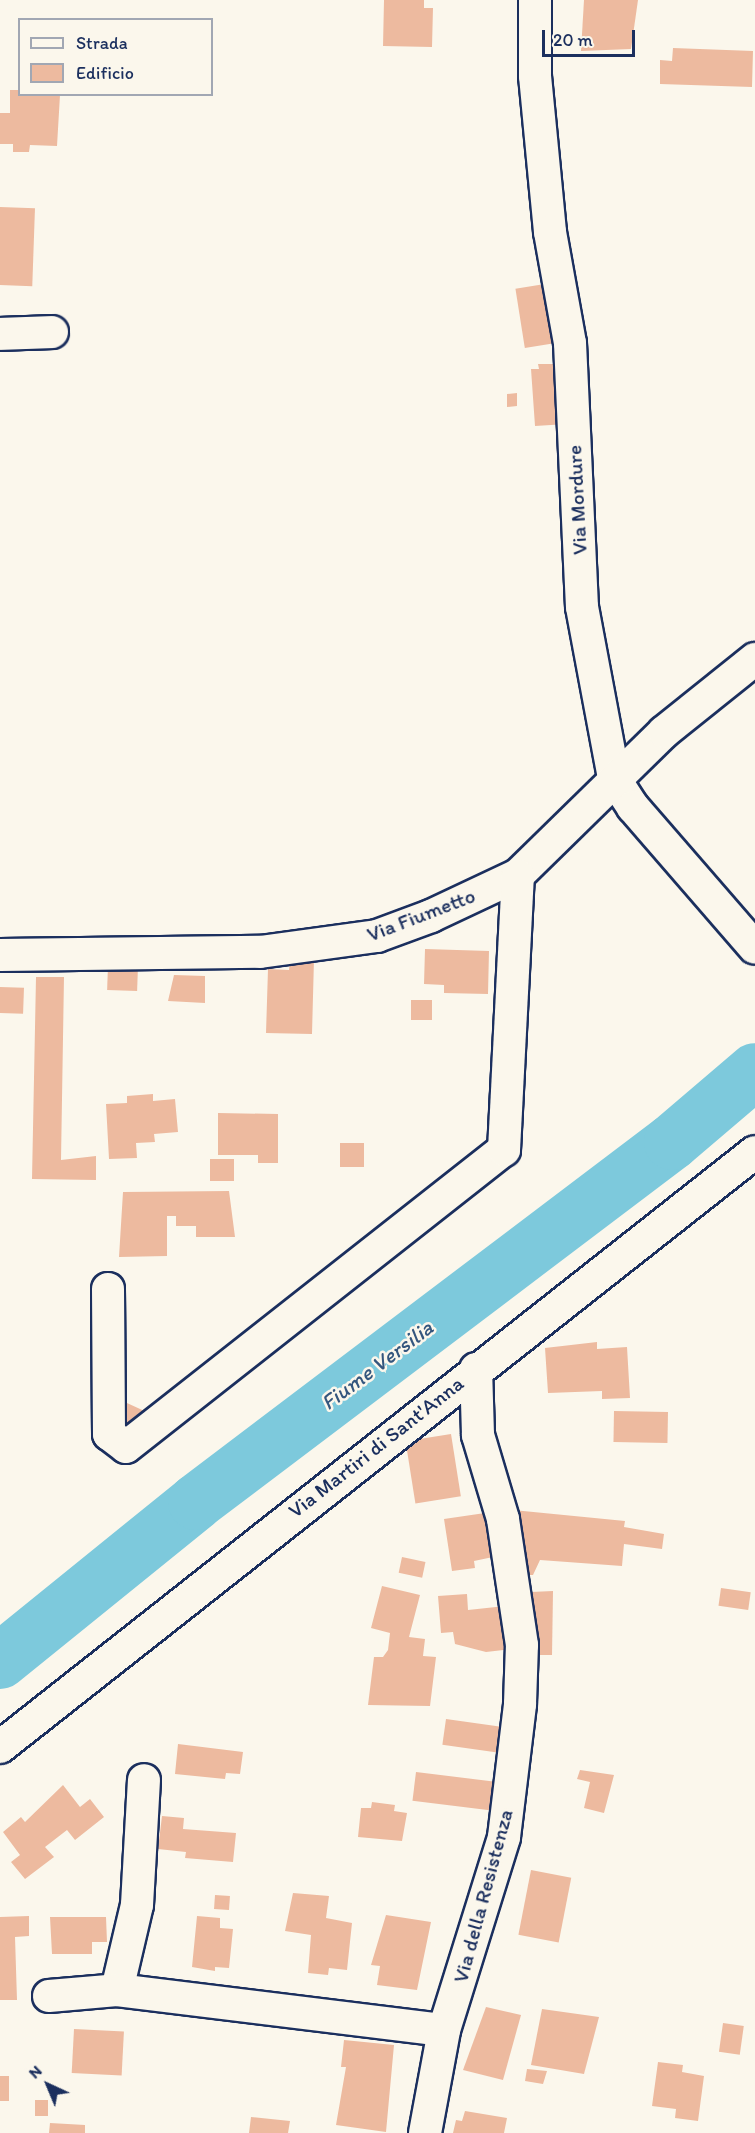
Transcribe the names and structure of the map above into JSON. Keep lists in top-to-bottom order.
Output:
{
  "streets": {
    "street": [
      "Via Mordure",
      "Via Fiumetto",
      "Via Martiri di Sant'Anna",
      "Via della Resistenza"
    ]
  },
  "crossings": [
    ["Via Mordure", "Via Fiumetto"],
    ["Via Martiri di Sant'Anna", "Via della Resistenza"]
  ],
  "water": ["Fiume Versilia"],
  "legend": ["Strada", "Edificio"],
  "scale_bar": "20 m",
  "north": "top left"
}
